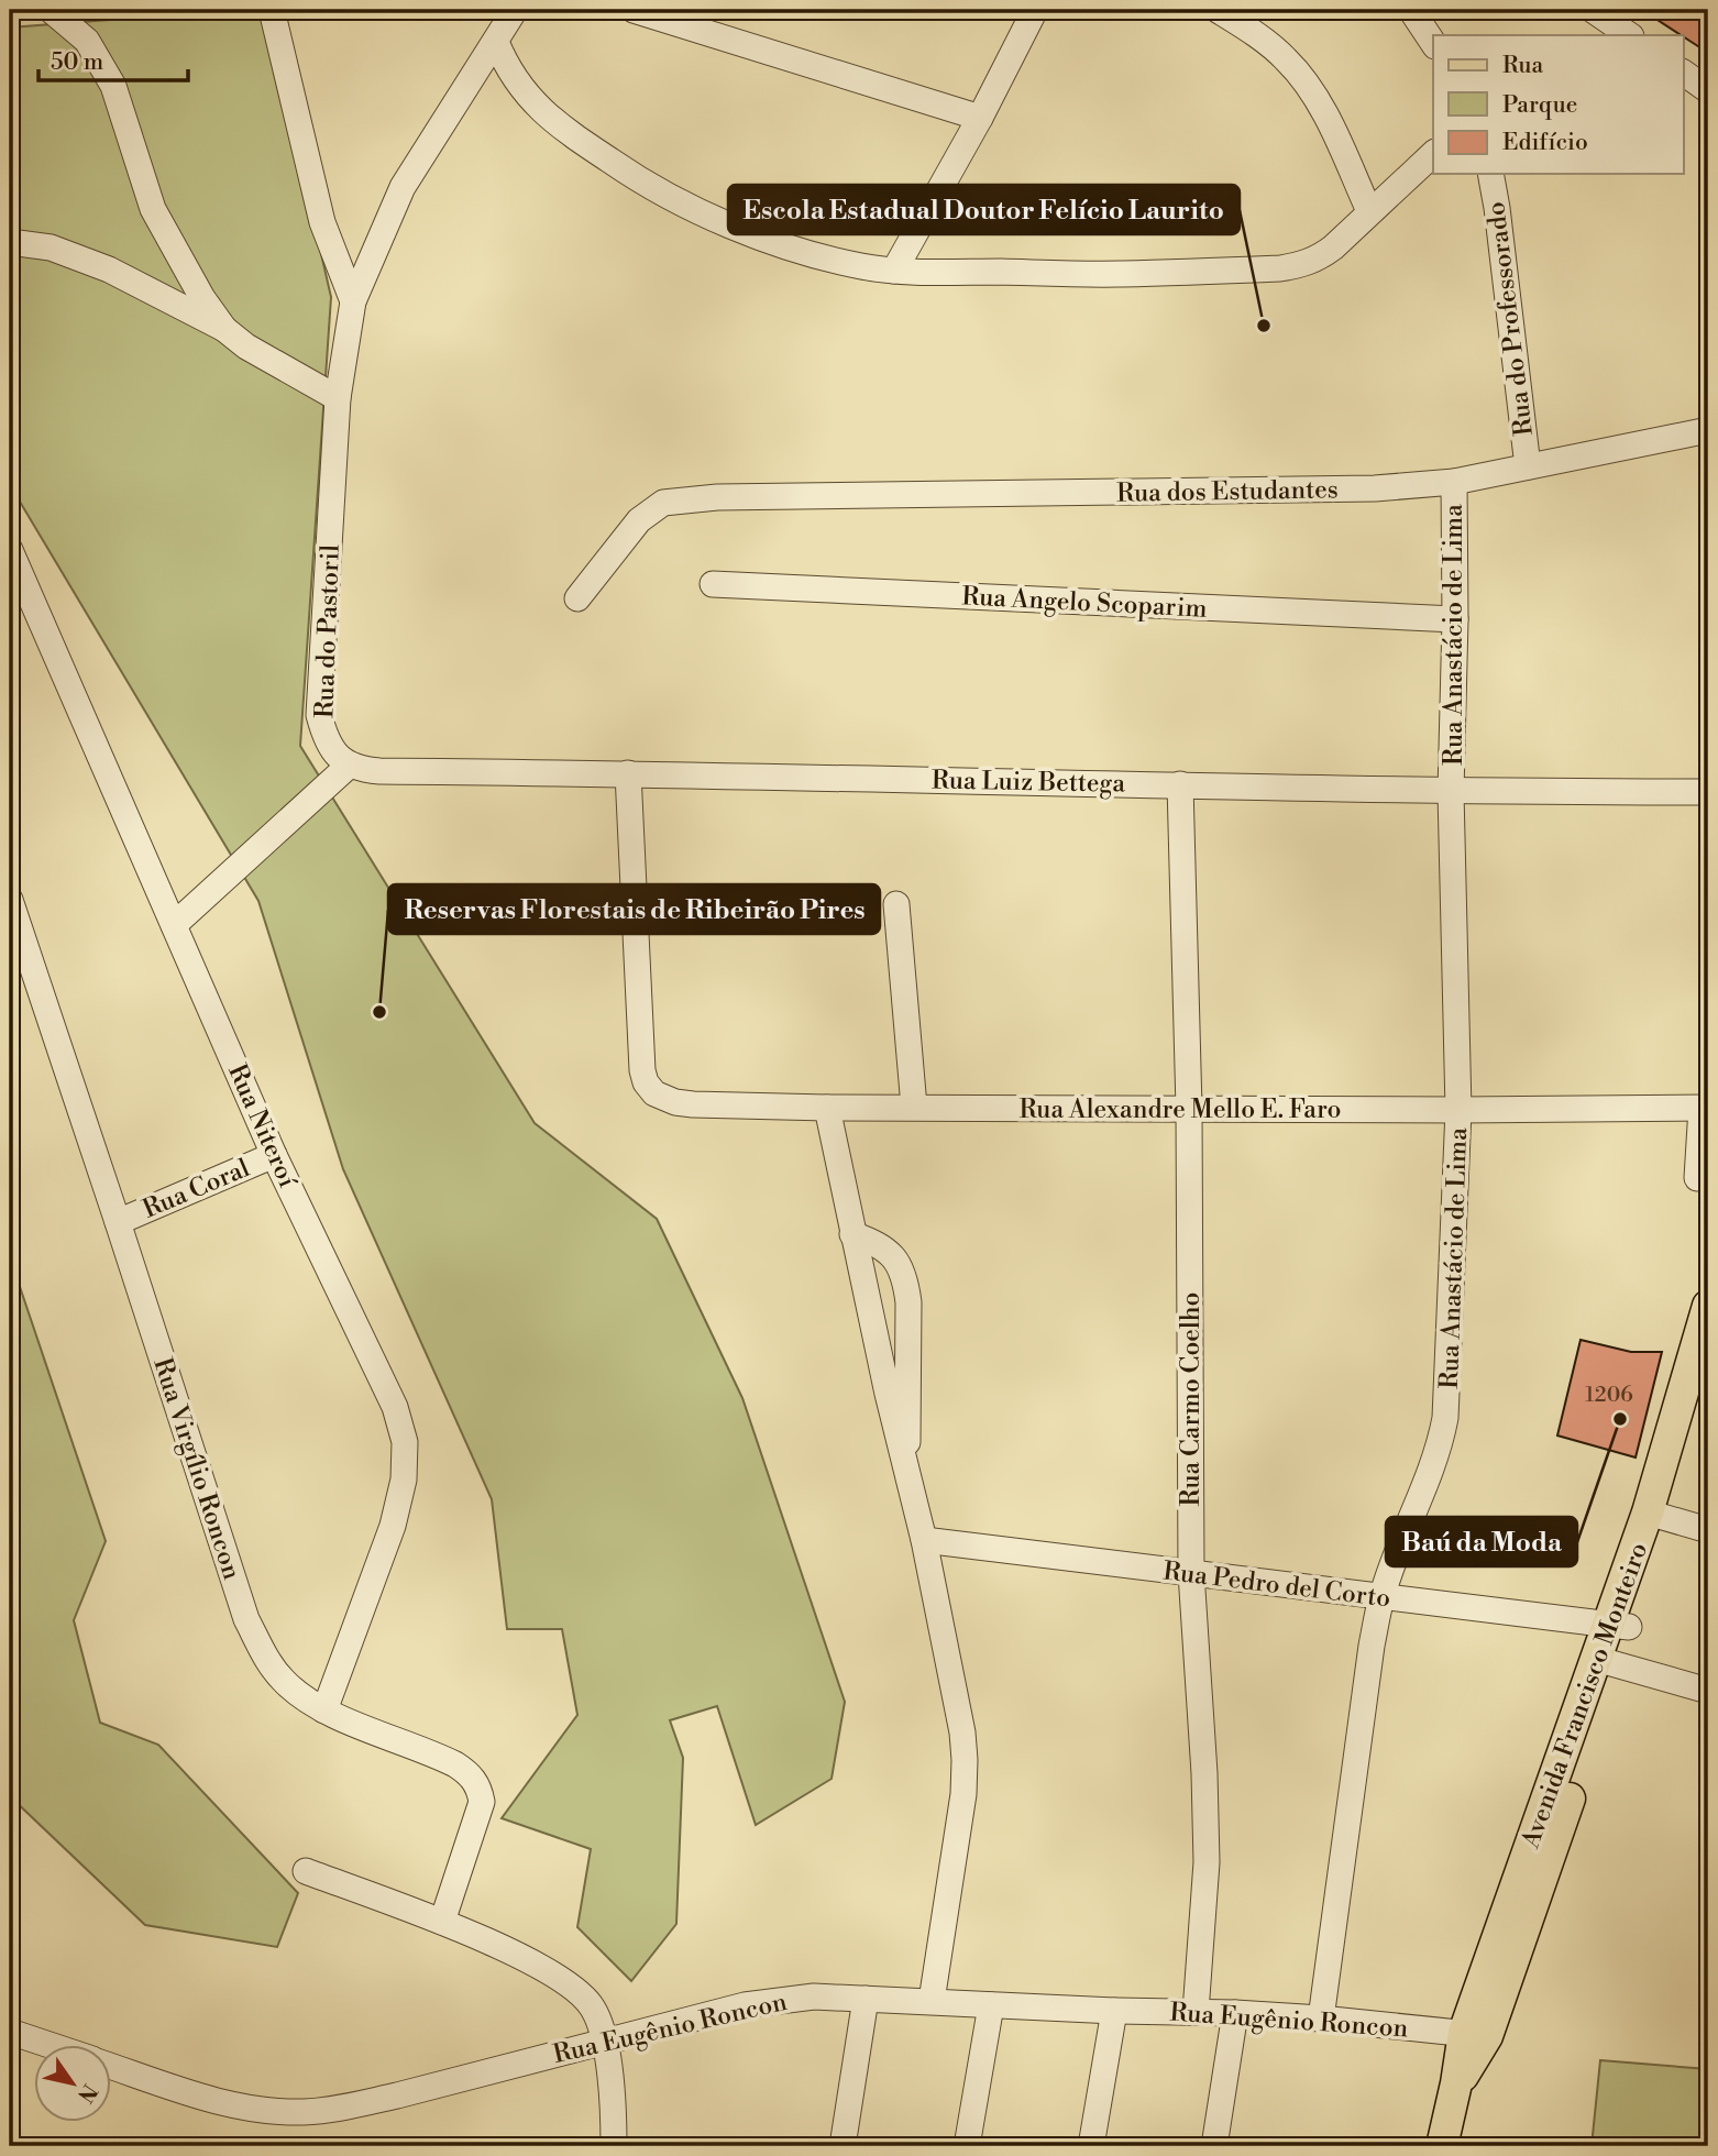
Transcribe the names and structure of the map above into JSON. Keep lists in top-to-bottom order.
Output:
{
  "streets": {
    "main road": ["Avenida Francisco Monteiro"],
    "street": [
      "Rua do Professorado",
      "Rua dos Estudantes",
      "Rua Angelo Scoparim",
      "Rua do Pastoril",
      "Rua Anastácio de Lima",
      "Rua Luiz Bettega",
      "Rua Alexandre Mello E. Faro",
      "Rua Niteroí",
      "Rua Coral",
      "Rua Carmo Coelho",
      "Rua Virgílio Roncon",
      "Rua Pedro del Corto",
      "Rua Eugênio Roncon"
    ]
  },
  "crossings": [
    ["Rua do Professorado", "Rua dos Estudantes"],
    ["Rua dos Estudantes", "Rua Anastácio de Lima"],
    ["Rua Angelo Scoparim", "Rua Anastácio de Lima"],
    ["Rua do Pastoril", "Rua Luiz Bettega"],
    ["Rua Anastácio de Lima", "Rua Luiz Bettega"],
    ["Rua Anastácio de Lima", "Rua Alexandre Mello E. Faro"],
    ["Rua Anastácio de Lima", "Rua Pedro del Corto"],
    ["Rua Anastácio de Lima", "Rua Eugênio Roncon"],
    ["Rua Luiz Bettega", "Rua Alexandre Mello E. Faro"],
    ["Rua Luiz Bettega", "Rua Carmo Coelho"],
    ["Rua Alexandre Mello E. Faro", "Rua Carmo Coelho"],
    ["Rua Niteroí", "Rua Coral"],
    ["Rua Niteroí", "Rua Virgílio Roncon"],
    ["Rua Coral", "Rua Virgílio Roncon"],
    ["Rua Carmo Coelho", "Rua Pedro del Corto"],
    ["Rua Carmo Coelho", "Rua Eugênio Roncon"],
    ["Rua Pedro del Corto", "Avenida Francisco Monteiro"],
    ["Avenida Francisco Monteiro", "Rua Eugênio Roncon"]
  ],
  "places": ["Escola Estadual Doutor Felício Laurito", "Reservas Florestais de Ribeirão Pires", "Baú da Moda"],
  "house_numbers": ["1206"],
  "legend": ["Rua", "Parque", "Edifício"],
  "scale_bar": "50 m",
  "north": "bottom right"
}
